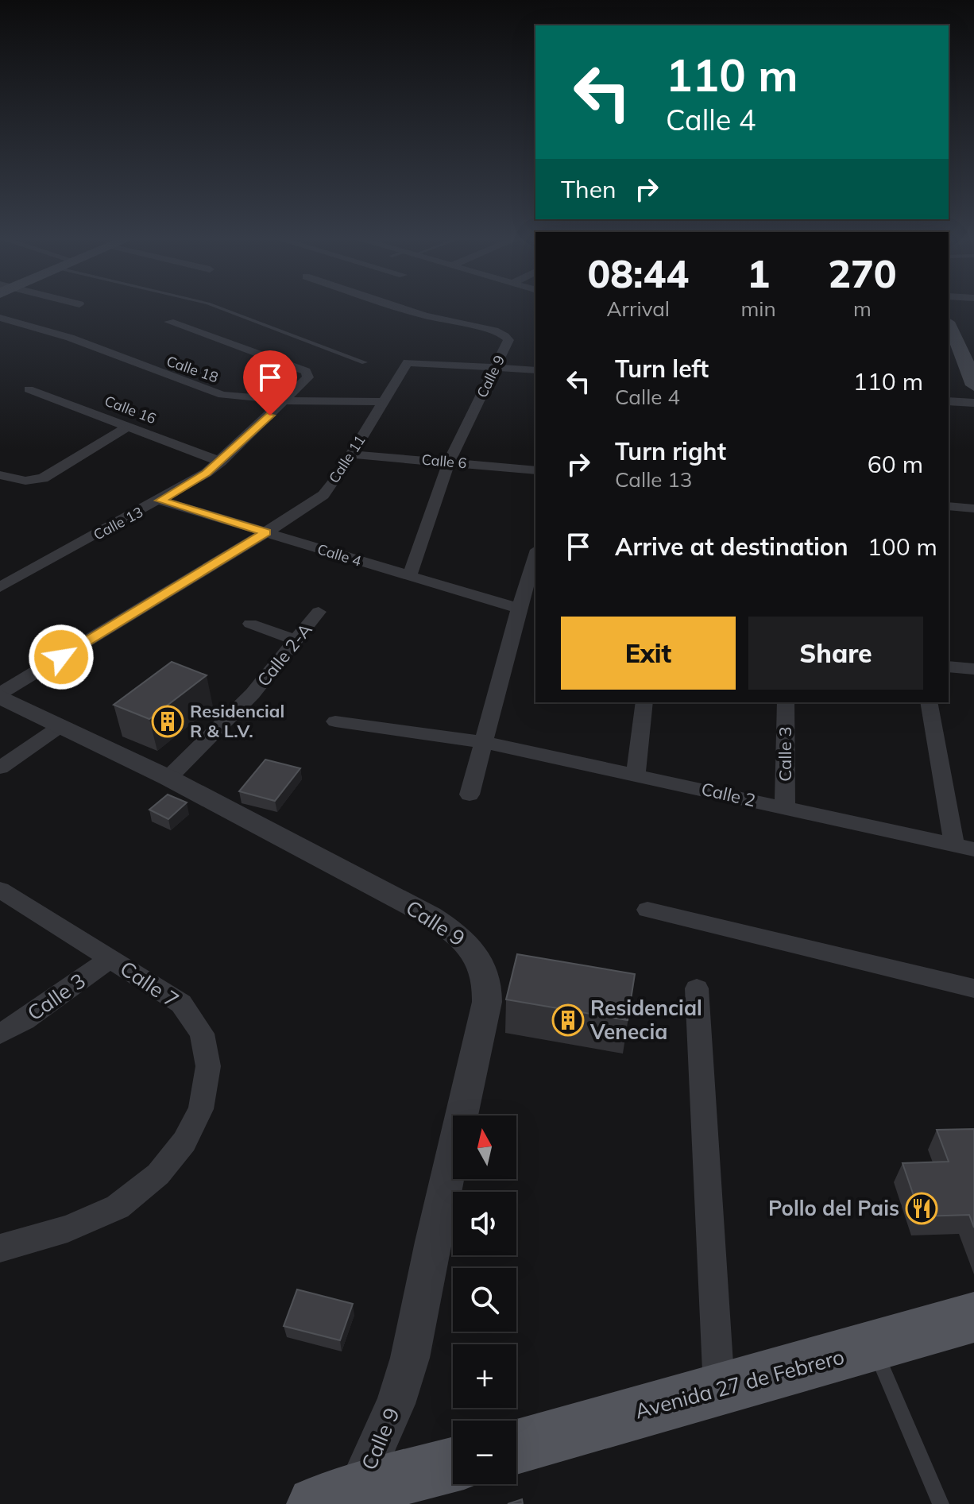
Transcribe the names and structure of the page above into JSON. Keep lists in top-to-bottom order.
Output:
{
  "streets": {
    "main road": ["Avenida 27 de Febrero"],
    "street": [
      "Calle 18",
      "Calle 9",
      "Calle 16",
      "Calle 11",
      "Calle 6",
      "Calle 13",
      "Calle 4",
      "Calle 2-A",
      "Calle 3",
      "Calle 2",
      "Calle 7"
    ]
  },
  "crossings": [
    ["Calle 18", "Calle 11"],
    ["Calle 18", "Calle 13"],
    ["Calle 9", "Calle 11"],
    ["Calle 9", "Calle 6"],
    ["Calle 9", "Calle 4"],
    ["Calle 9", "Calle 2-A"],
    ["Calle 16", "Calle 13"],
    ["Calle 11", "Calle 6"],
    ["Calle 11", "Calle 4"],
    ["Calle 13", "Calle 4"],
    ["Calle 3", "Calle 2"],
    ["Calle 3", "Calle 7"]
  ],
  "places": {
    "building": ["Residencial R & L.V.", "Residencial Venecia"],
    "restaurant": ["Pollo del Pais"]
  },
  "north": "top",
  "page": {
    "turn": ["110 m", "Calle 4"],
    "then": "Then",
    "eta": [
      "08:44",
      "Arrival",
      "1",
      "min",
      "270",
      "m"
    ],
    "list": [
      {
        "name": "Turn left",
        "note": "Calle 4",
        "value": "110 m"
      },
      {
        "name": "Turn right",
        "note": "Calle 13",
        "value": "60 m"
      },
      {
        "name": "Arrive at destination",
        "value": "100 m"
      }
    ],
    "buttons": ["Exit", "Share"],
    "map_buttons": ["+", "−"]
  }
}
